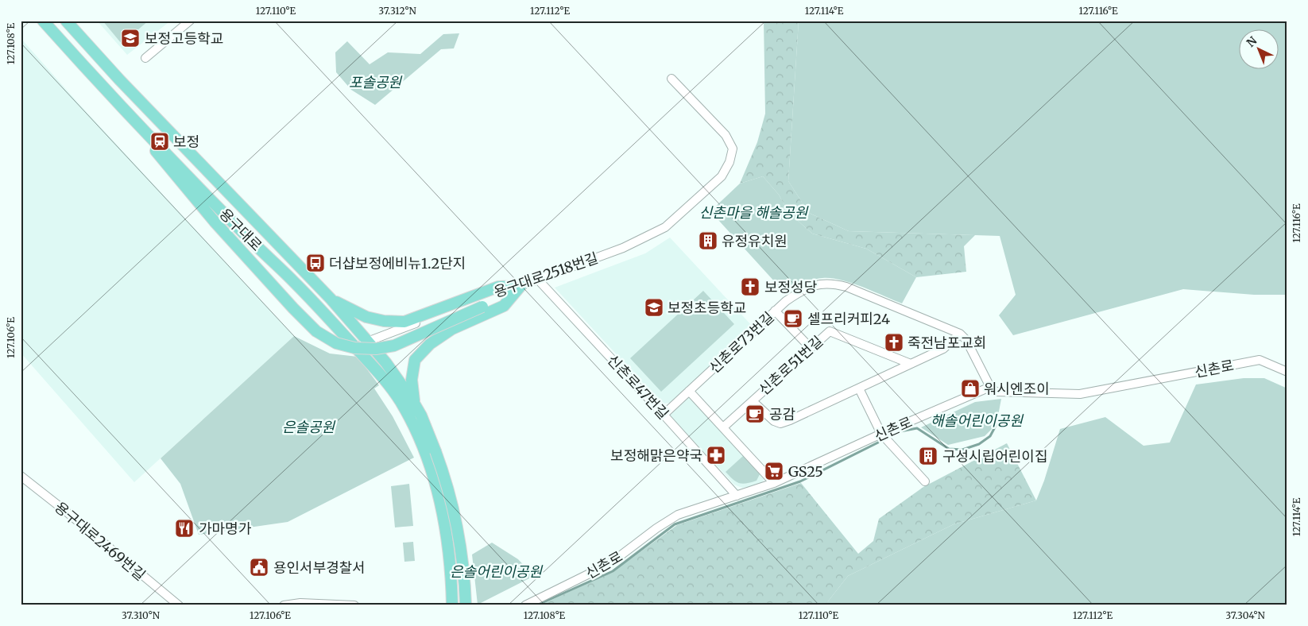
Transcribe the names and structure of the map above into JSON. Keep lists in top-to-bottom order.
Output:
{
  "streets": {
    "main road": ["용구대로"],
    "street": [
      "용구대로2518번길",
      "신촌로73번길",
      "신촌로51번길",
      "신촌로",
      "신촌로47번길",
      "용구대로2469번길"
    ]
  },
  "crossings": [
    ["용구대로", "용구대로2518번길"],
    ["용구대로2518번길", "신촌로47번길"],
    ["신촌로73번길", "신촌로47번길"],
    ["신촌로", "신촌로47번길"]
  ],
  "parks": [
    "포솔공원",
    "신촌마을 해솔공원",
    "해솔어린이공원",
    "은솔공원",
    "은솔어린이공원"
  ],
  "places": {
    "school or university": ["보정고등학교", "보정초등학교"],
    "station": ["보정"],
    "building": ["유정유치원", "구성시립어린이집"],
    "bus stop": ["더샵보정에비뉴1.2단지"],
    "church": ["보정성당", "죽전남포교회"],
    "cafe": ["셀프리커피24", "공감"],
    "shop": ["워시엔조이"],
    "pharmacy": ["보정해맑은약국"],
    "supermarket": ["GS25"],
    "restaurant": ["가마명가"],
    "public building": ["용인서부경찰서"]
  },
  "north": "top left",
  "coordinates": [
    "127.110°E",
    "37.312°N",
    "127.112°E",
    "127.114°E",
    "127.116°E",
    "127.108°E",
    "127.106°E",
    "37.310°N",
    "37.304°N"
  ]
}
